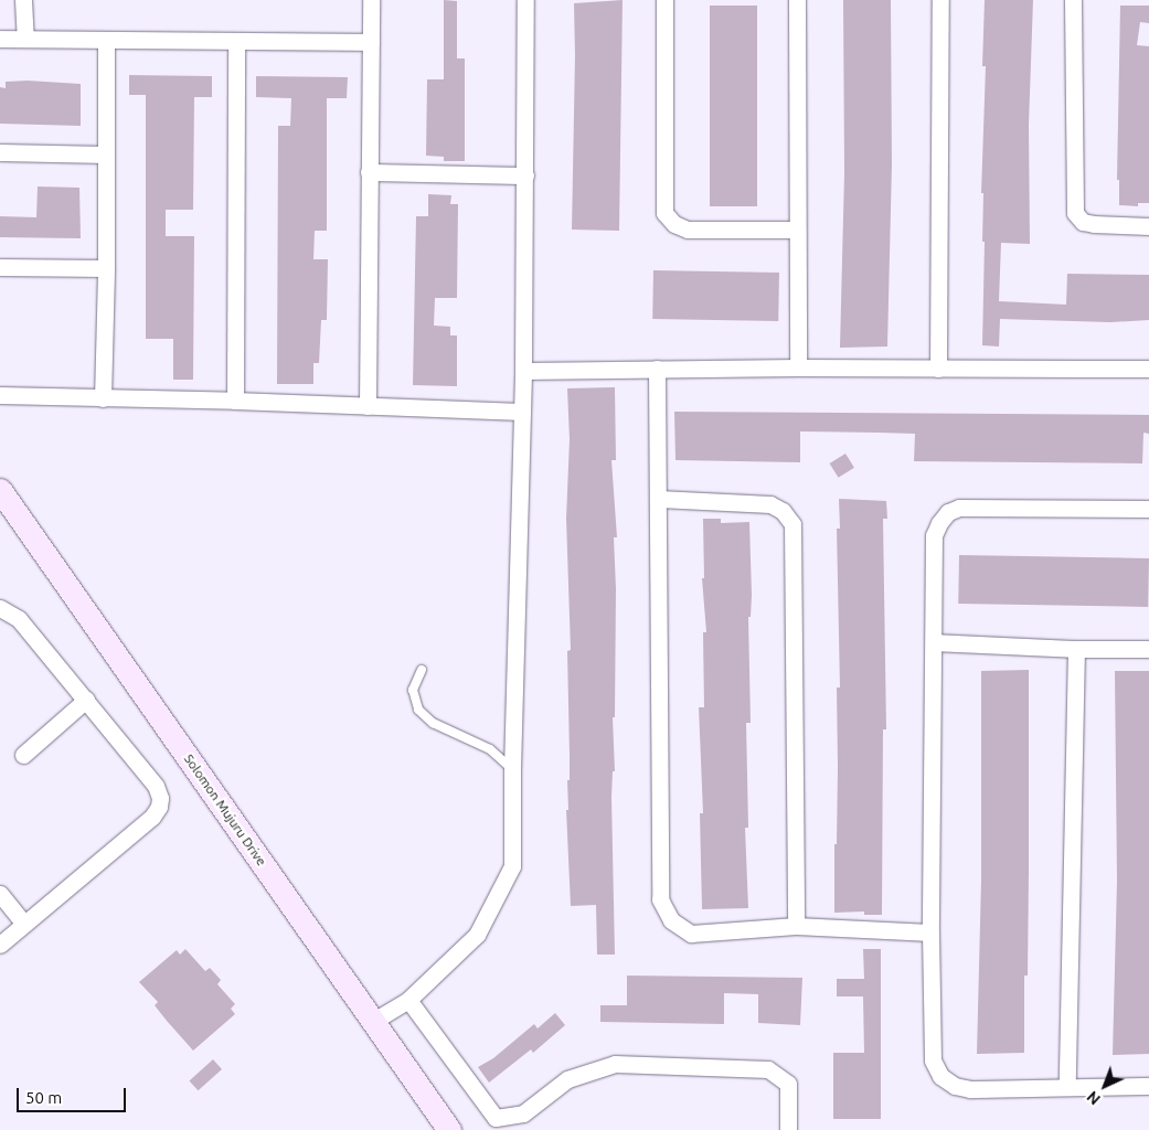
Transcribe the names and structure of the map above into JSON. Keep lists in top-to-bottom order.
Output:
{
  "streets": {
    "street": ["Solomon Mujuru Drive"]
  },
  "scale_bar": "50 m",
  "north": "bottom left"
}
